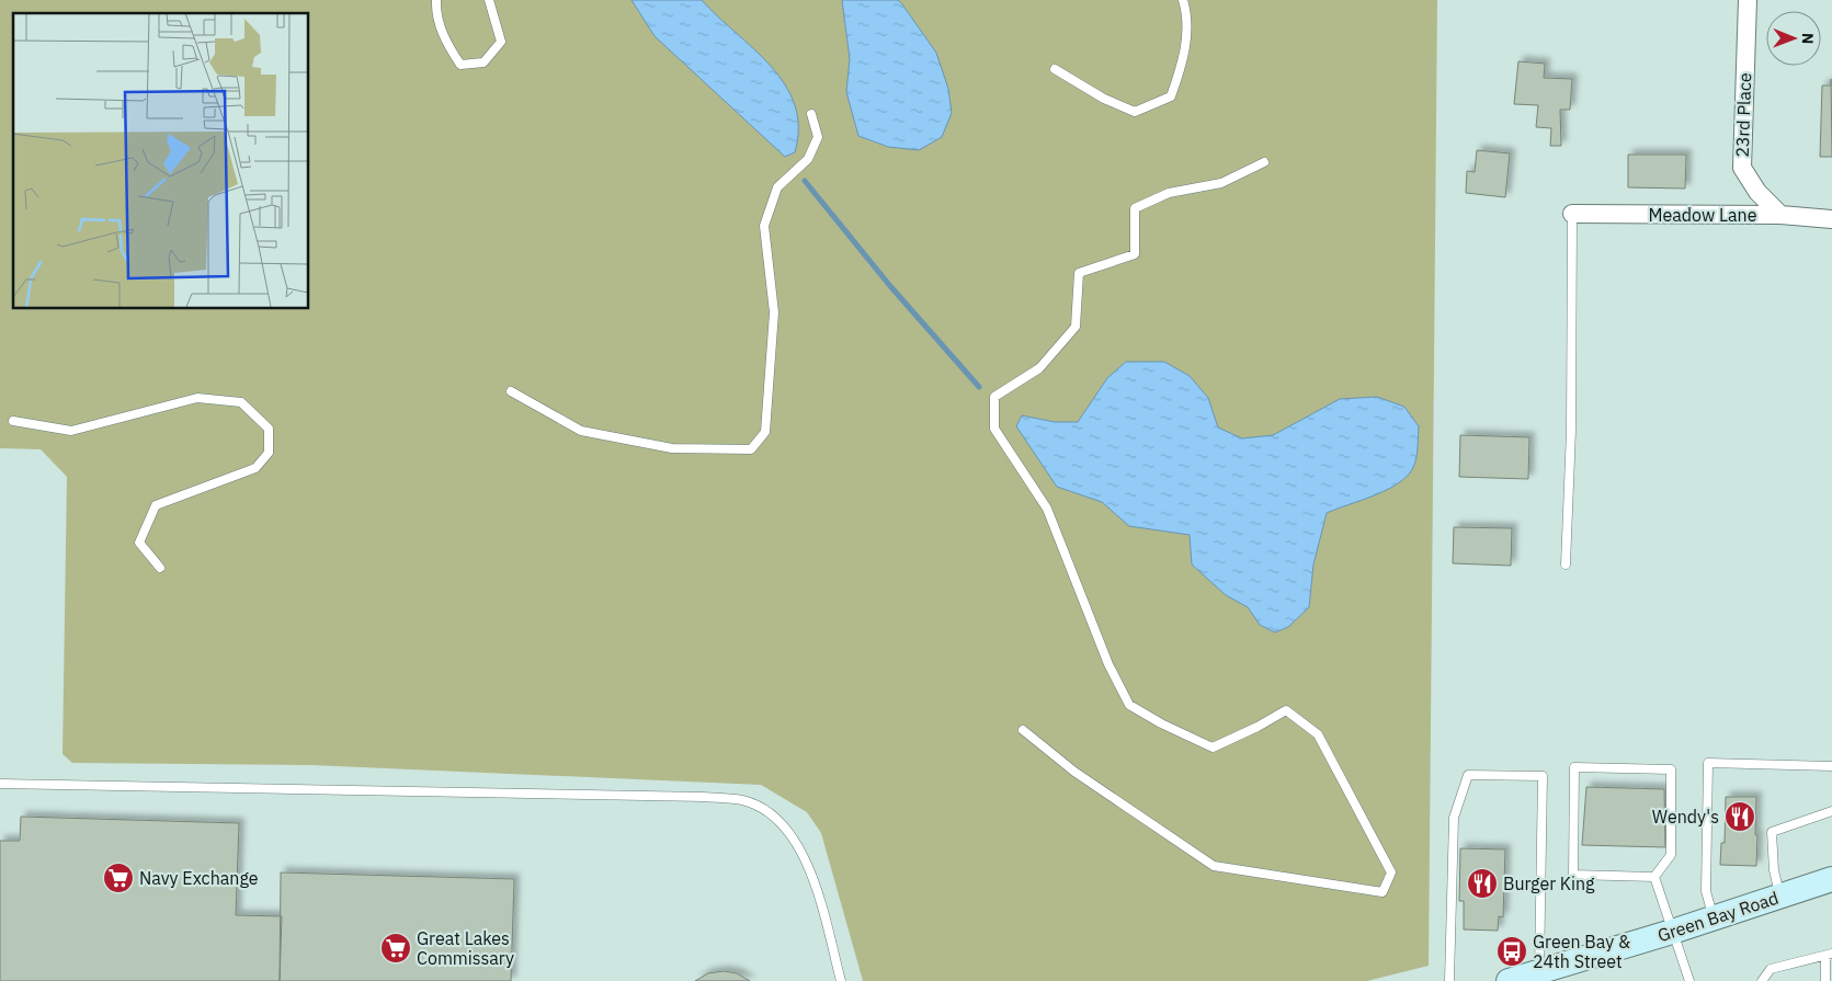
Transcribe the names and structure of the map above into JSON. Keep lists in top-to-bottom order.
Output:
{
  "streets": {
    "main road": ["Green Bay Road"],
    "street": ["23rd Place", "Meadow Lane"]
  },
  "crossings": [
    ["23rd Place", "Meadow Lane"]
  ],
  "places": {
    "restaurant": ["Wendy's", "Burger King"],
    "supermarket": ["Navy Exchange", "Great Lakes Commissary"],
    "bus stop": ["Green Bay & 24th Street"]
  },
  "north": "right"
}
